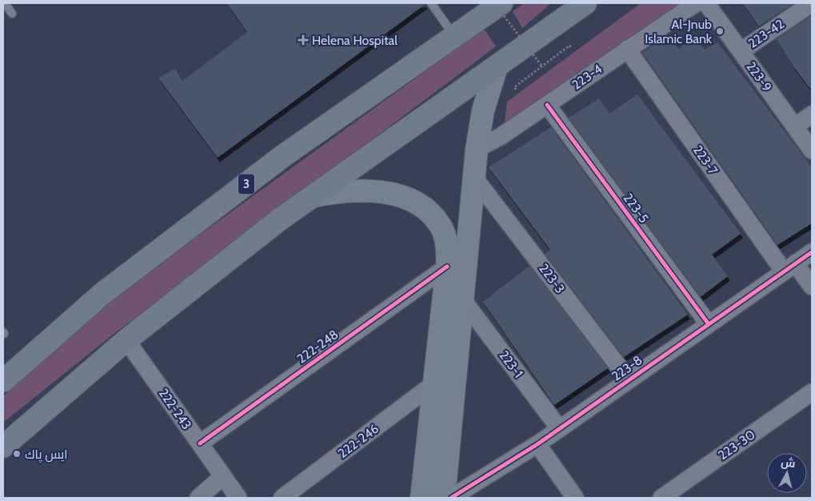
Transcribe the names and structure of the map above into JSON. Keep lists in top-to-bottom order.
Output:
{
  "streets": {
    "highway": ["3"],
    "street": [
      "223-42",
      "223-4",
      "223-9",
      "223-7",
      "223-5",
      "223-3",
      "222-248",
      "223-1",
      "223-8",
      "222-243",
      "222-246",
      "223-30"
    ]
  },
  "crossings": [
    ["223-42", "223-9"],
    ["223-4", "223-7"],
    ["223-4", "223-5"],
    ["223-7", "223-8"],
    ["223-5", "223-8"],
    ["223-3", "223-8"],
    ["222-248", "222-243"],
    ["223-1", "223-8"]
  ],
  "places": {
    "other": ["Al-Jnub Islamic Bank", "ايس پاك"],
    "health": ["Helena Hospital"]
  },
  "north": "top"
}
